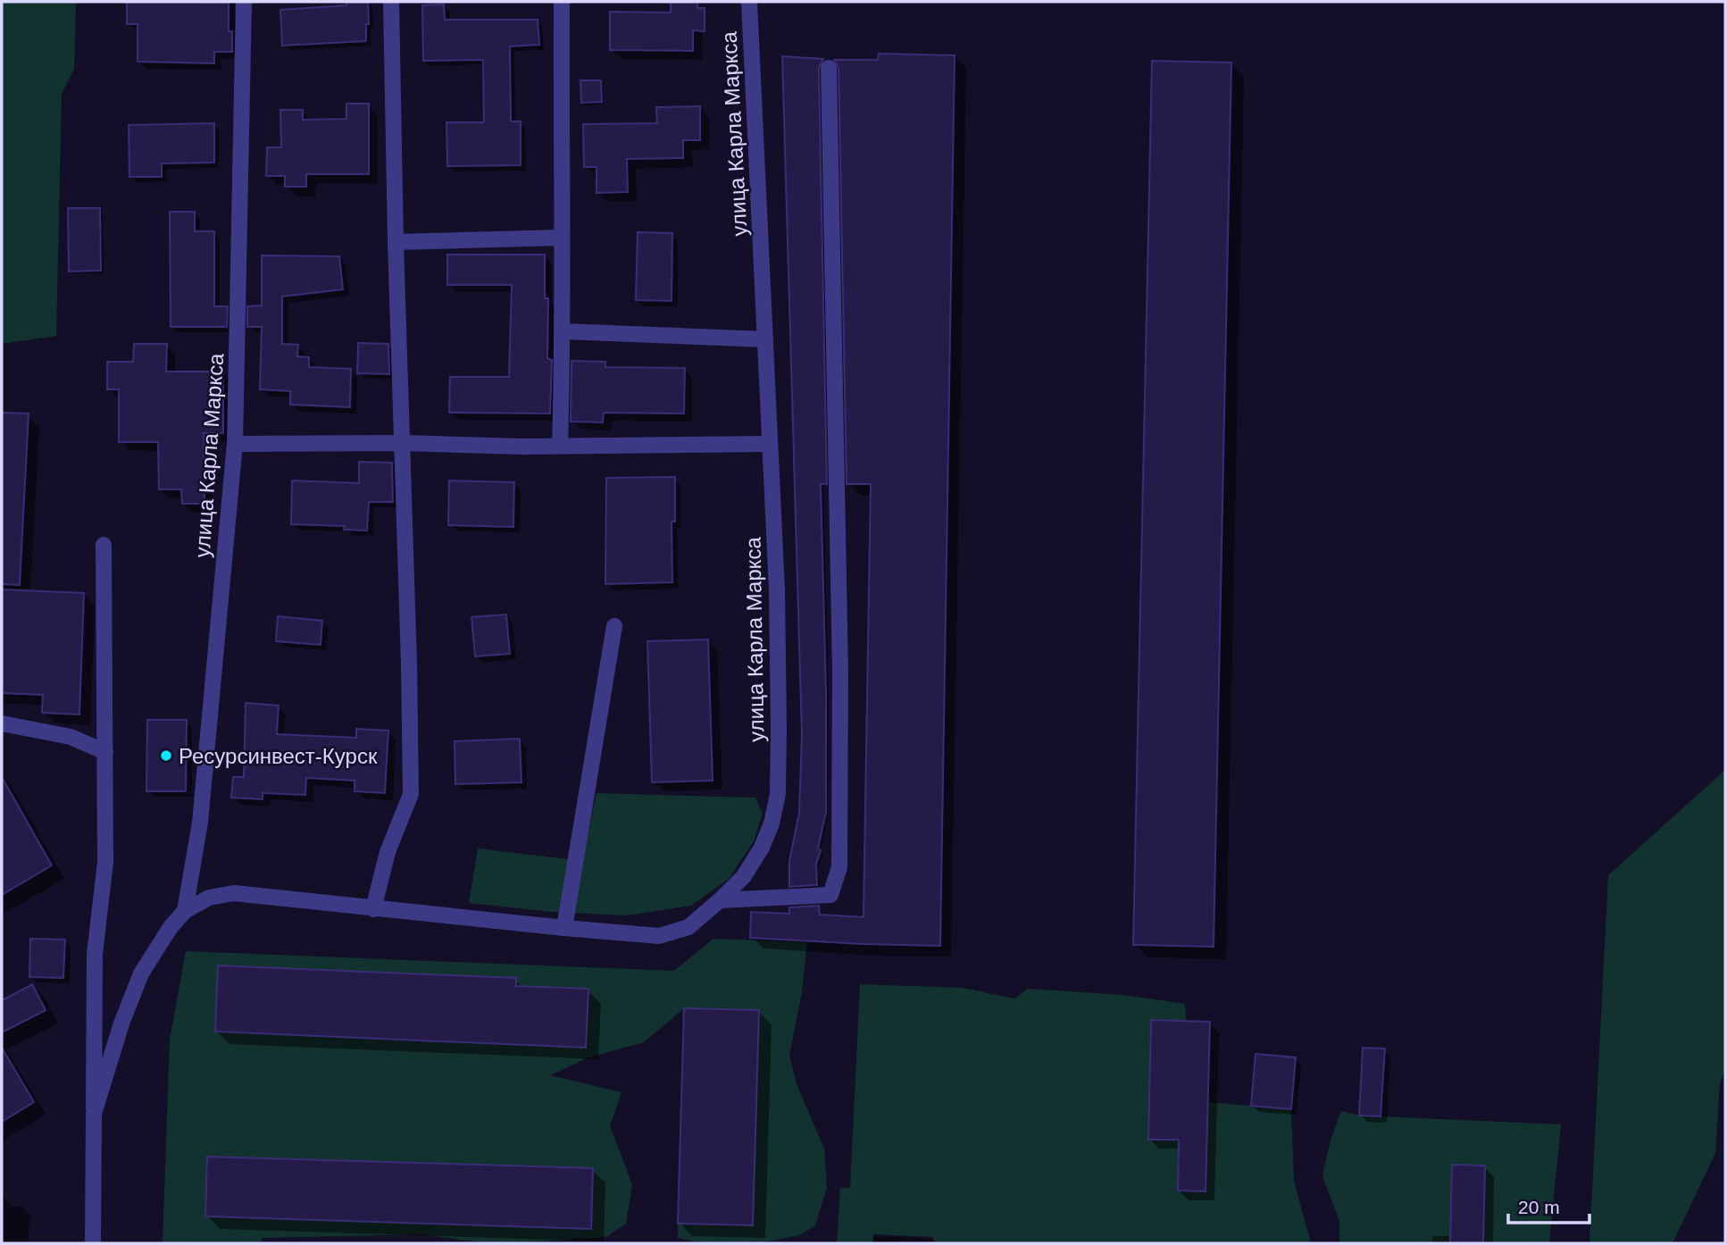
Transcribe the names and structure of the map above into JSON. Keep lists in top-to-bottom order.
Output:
{
  "streets": {
    "street": ["улица Карла Маркса"]
  },
  "places": ["Ресурсинвест-Курск"],
  "scale_bar": "20 m"
}
